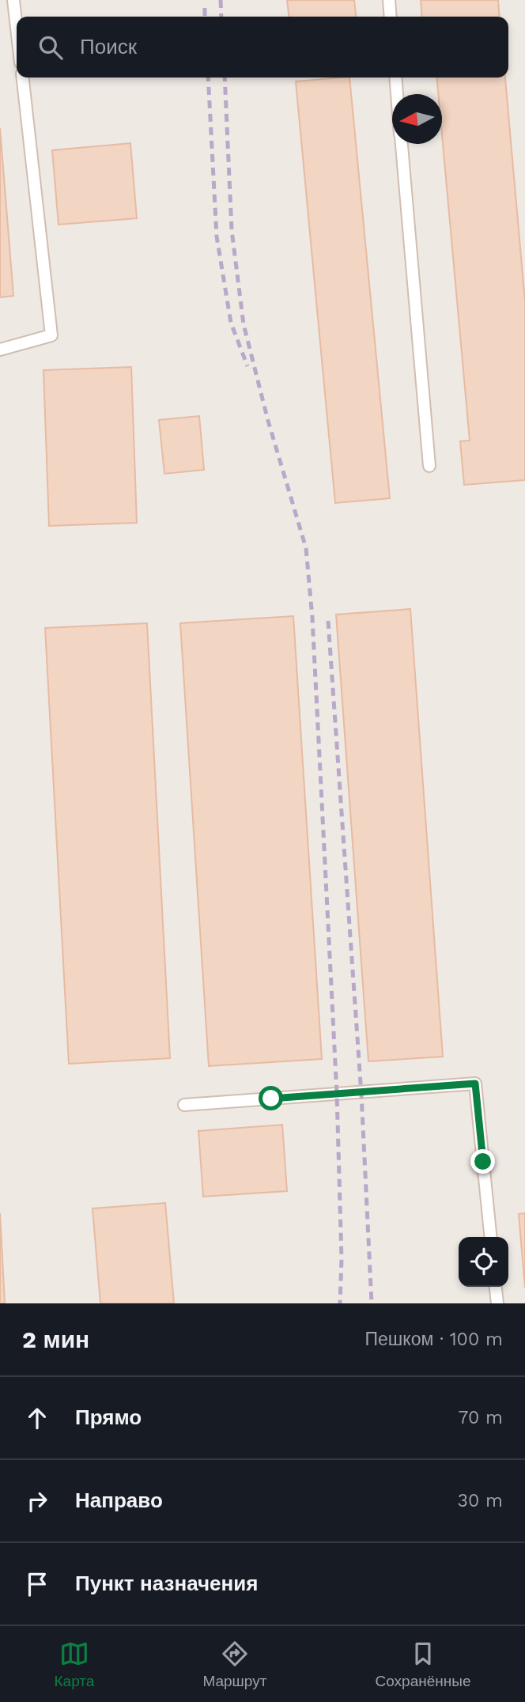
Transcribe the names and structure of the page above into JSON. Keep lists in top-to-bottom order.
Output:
{
  "north": "left",
  "page": {
    "search": "Поиск",
    "heading": ["2 мин", "Пешком · 100 m"],
    "list": [
      ["Прямо", "70 m"],
      ["Направо", "30 m"],
      "Пункт назначения"
    ],
    "nav": ["Карта", "Маршрут", "Сохранённые"]
  }
}
